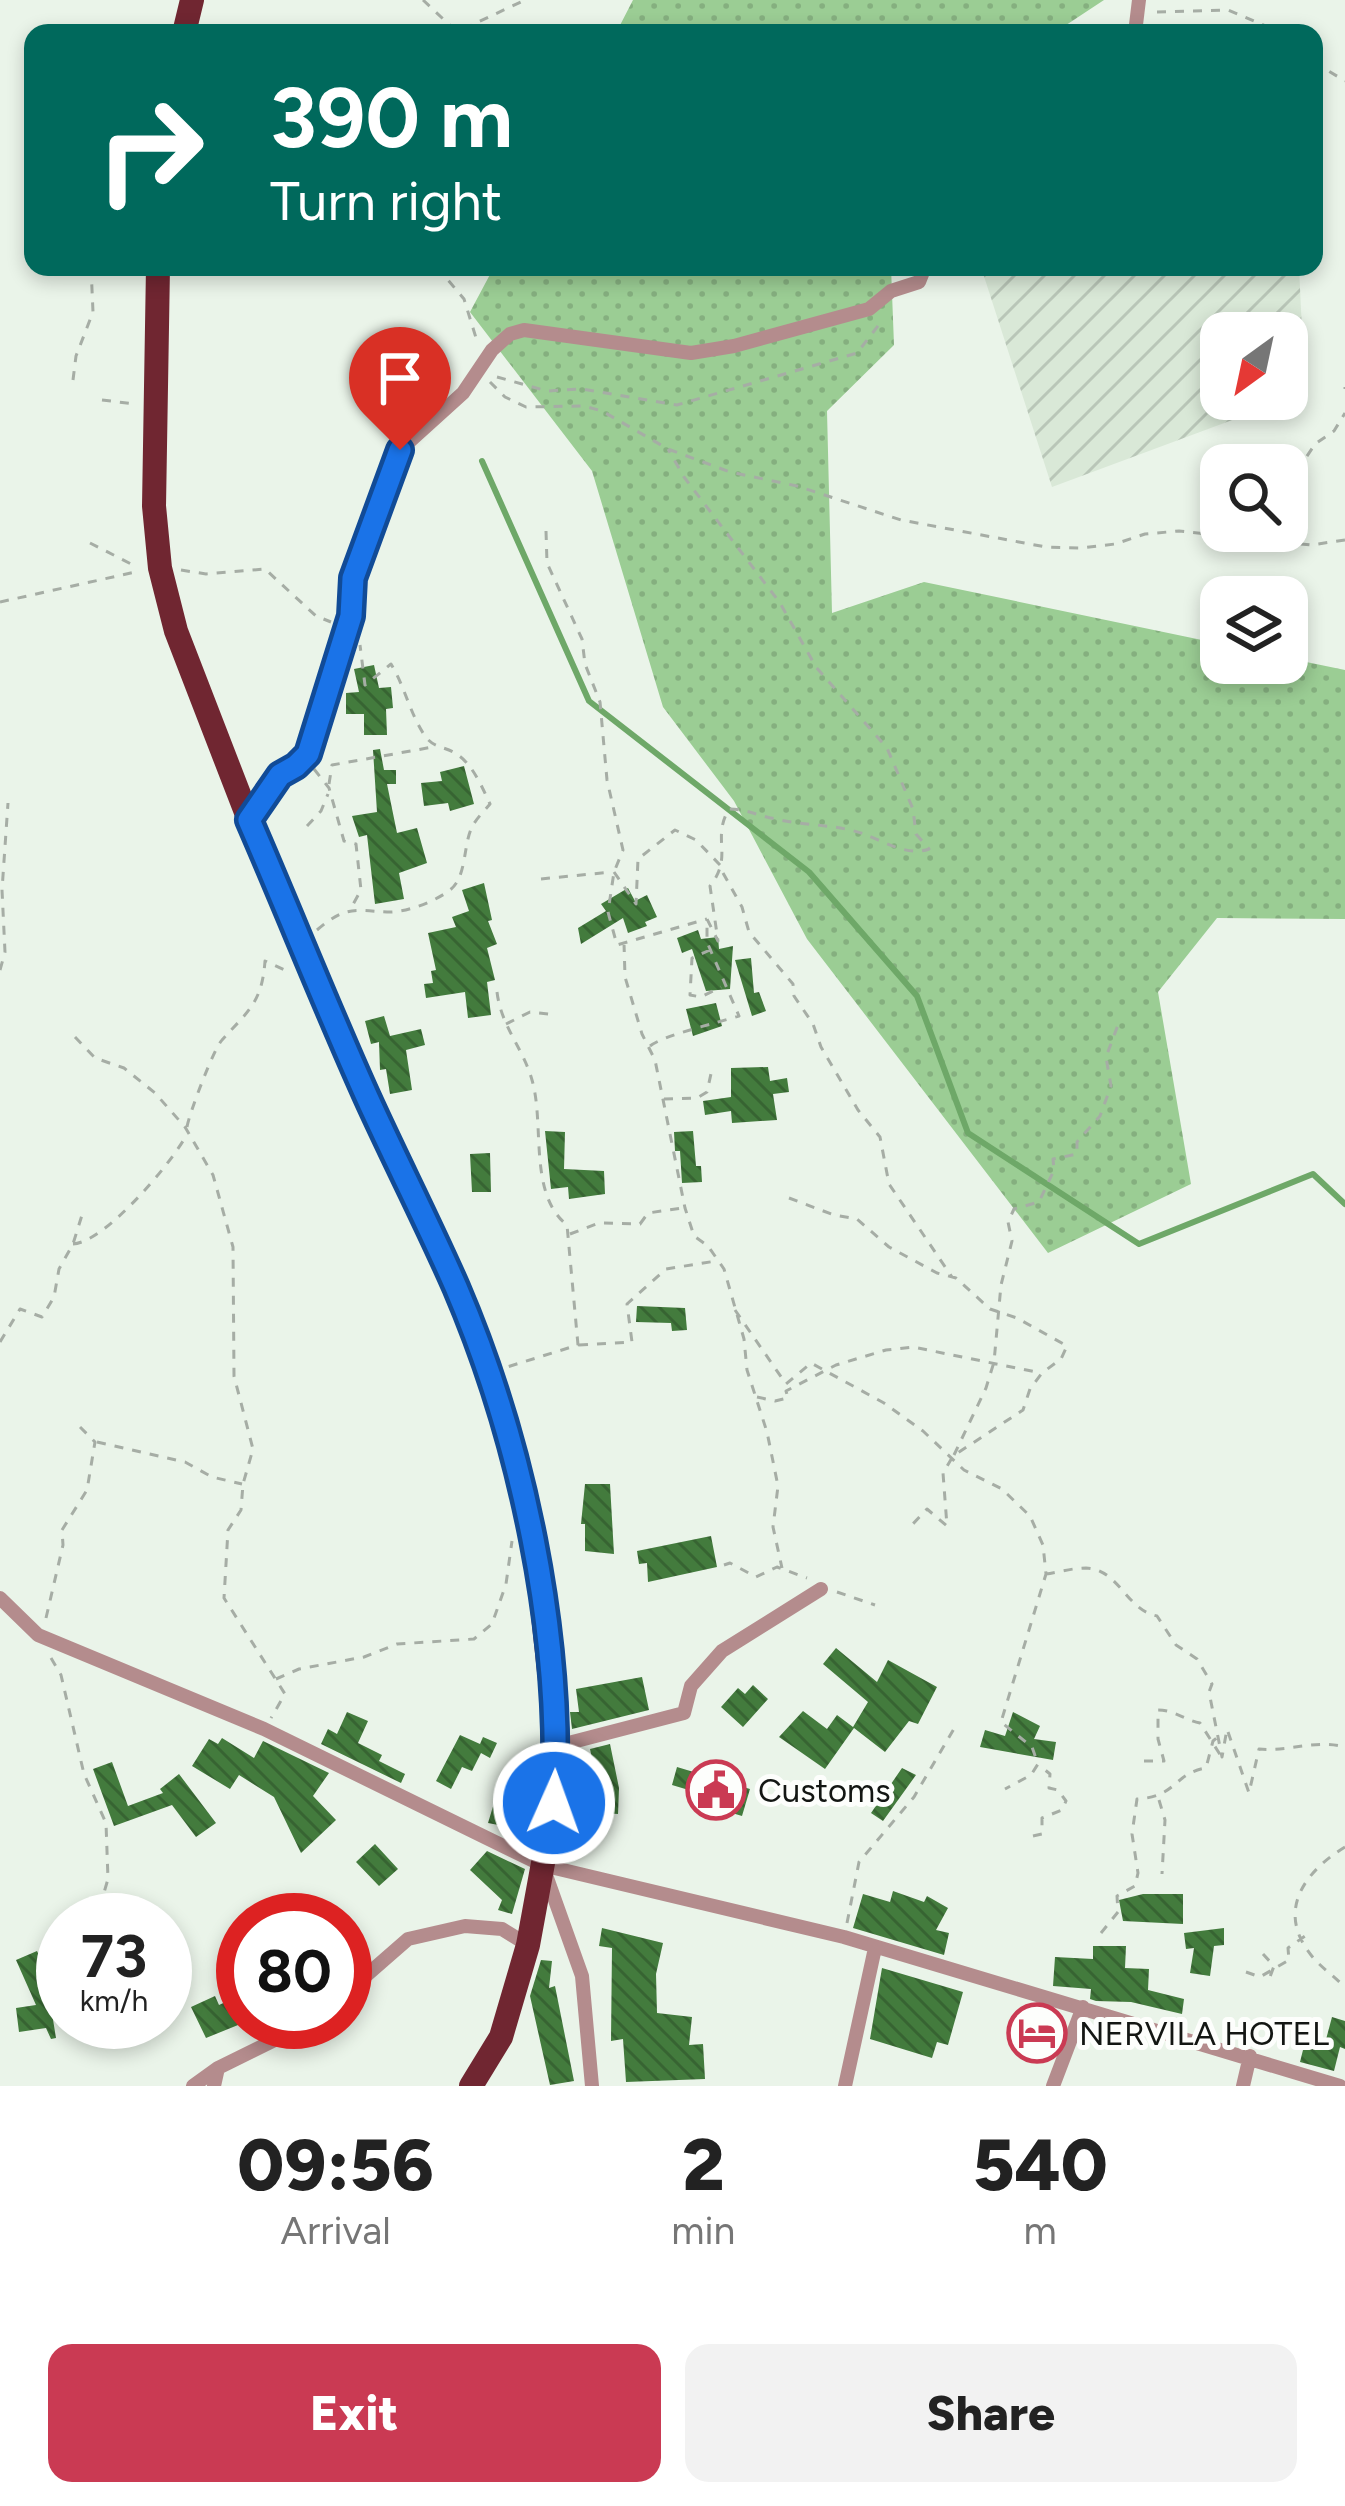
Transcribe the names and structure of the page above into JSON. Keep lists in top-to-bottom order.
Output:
{
  "places": {
    "public building": ["Customs"],
    "hotel": ["NERVILA HOTEL"]
  },
  "north": "bottom left",
  "page": {
    "turn": ["390 m", "Turn right"],
    "speed": "73 km/h",
    "limit": "80",
    "eta": [
      "09:56",
      "Arrival",
      "2",
      "min",
      "540",
      "m"
    ],
    "buttons": ["Exit", "Share"]
  }
}
